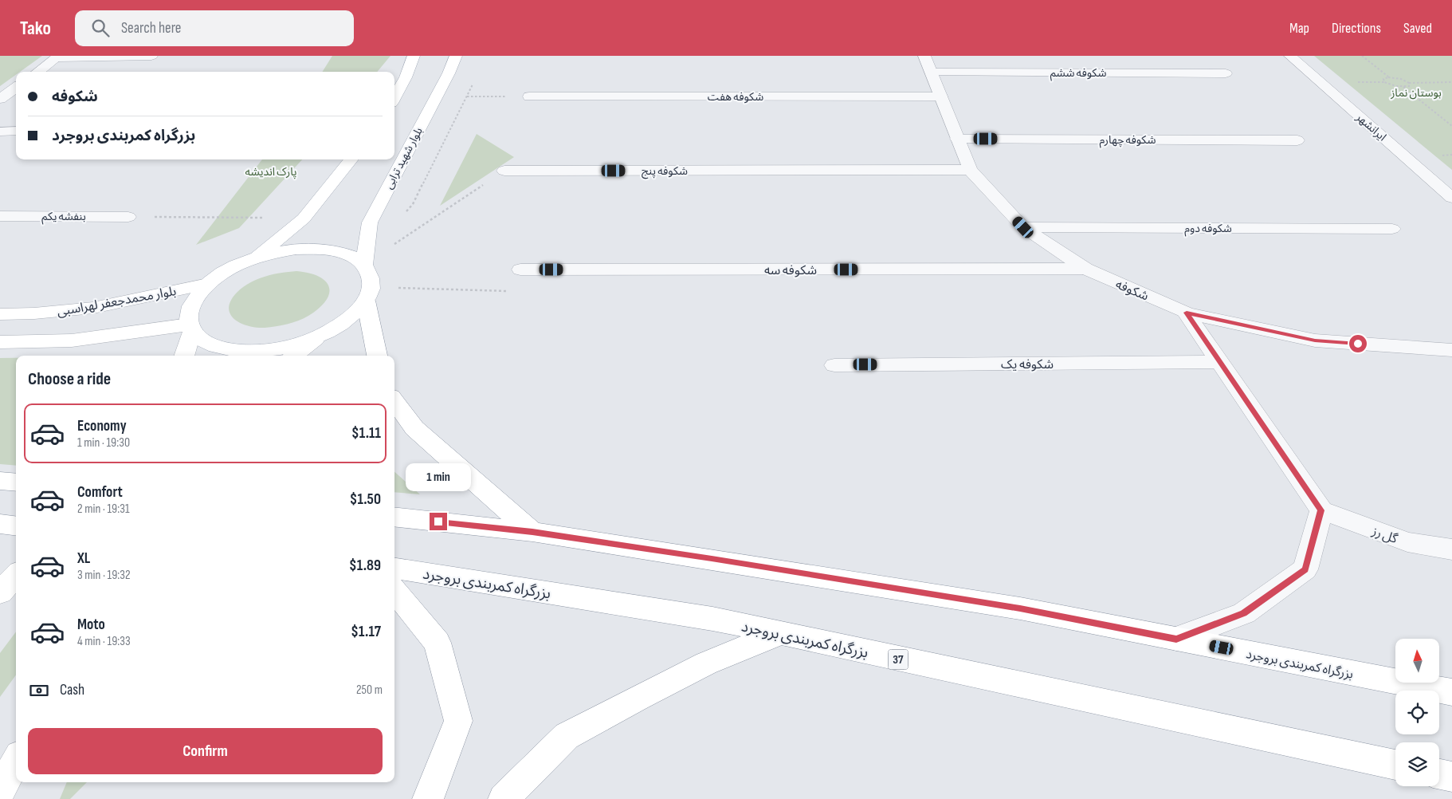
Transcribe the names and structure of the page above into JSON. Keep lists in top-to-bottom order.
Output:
{
  "streets": {
    "main road": [
      "بلوار شهید ترابی",
      "بلوار محمدجعفر لهراسبی",
      "بزرگراه کمربندی بروجرد",
      "37"
    ],
    "street": [
      "شکوفه ششم",
      "شکوفه هفت",
      "ایرانشهر",
      "شکوفه چهارم",
      "شکوفه پنج",
      "بنفشه یکم",
      "شکوفه دوم",
      "شکوفه سه",
      "شکوفه",
      "شکوفه یک",
      "گل رز"
    ]
  },
  "crossings": [
    ["شکوفه ششم", "شکوفه"],
    ["شکوفه هفت", "شکوفه"],
    ["شکوفه چهارم", "شکوفه"],
    ["شکوفه پنج", "شکوفه"],
    ["شکوفه دوم", "شکوفه"],
    ["شکوفه سه", "شکوفه"]
  ],
  "parks": ["بوستان نماز", "پارک اندیشه"],
  "north": "top",
  "page": {
    "header": "Tako",
    "search": "Search here",
    "nav": ["Map", "Directions", "Saved"],
    "banner": ["شکوفه", "بزرگراه کمربندی بروجرد"],
    "heading": "Choose a ride",
    "list": [
      {
        "name": "Economy",
        "note": "1 min · 19:30",
        "value": "$1.11"
      },
      {
        "name": "Comfort",
        "note": "2 min · 19:31",
        "value": "$1.50"
      },
      {
        "name": "XL",
        "note": "3 min · 19:32",
        "value": "$1.89"
      },
      {
        "name": "Moto",
        "note": "4 min · 19:33",
        "value": "$1.17"
      }
    ],
    "bubble": "1 min",
    "pay": ["Cash", "250 m"],
    "buttons": "Confirm"
  }
}
